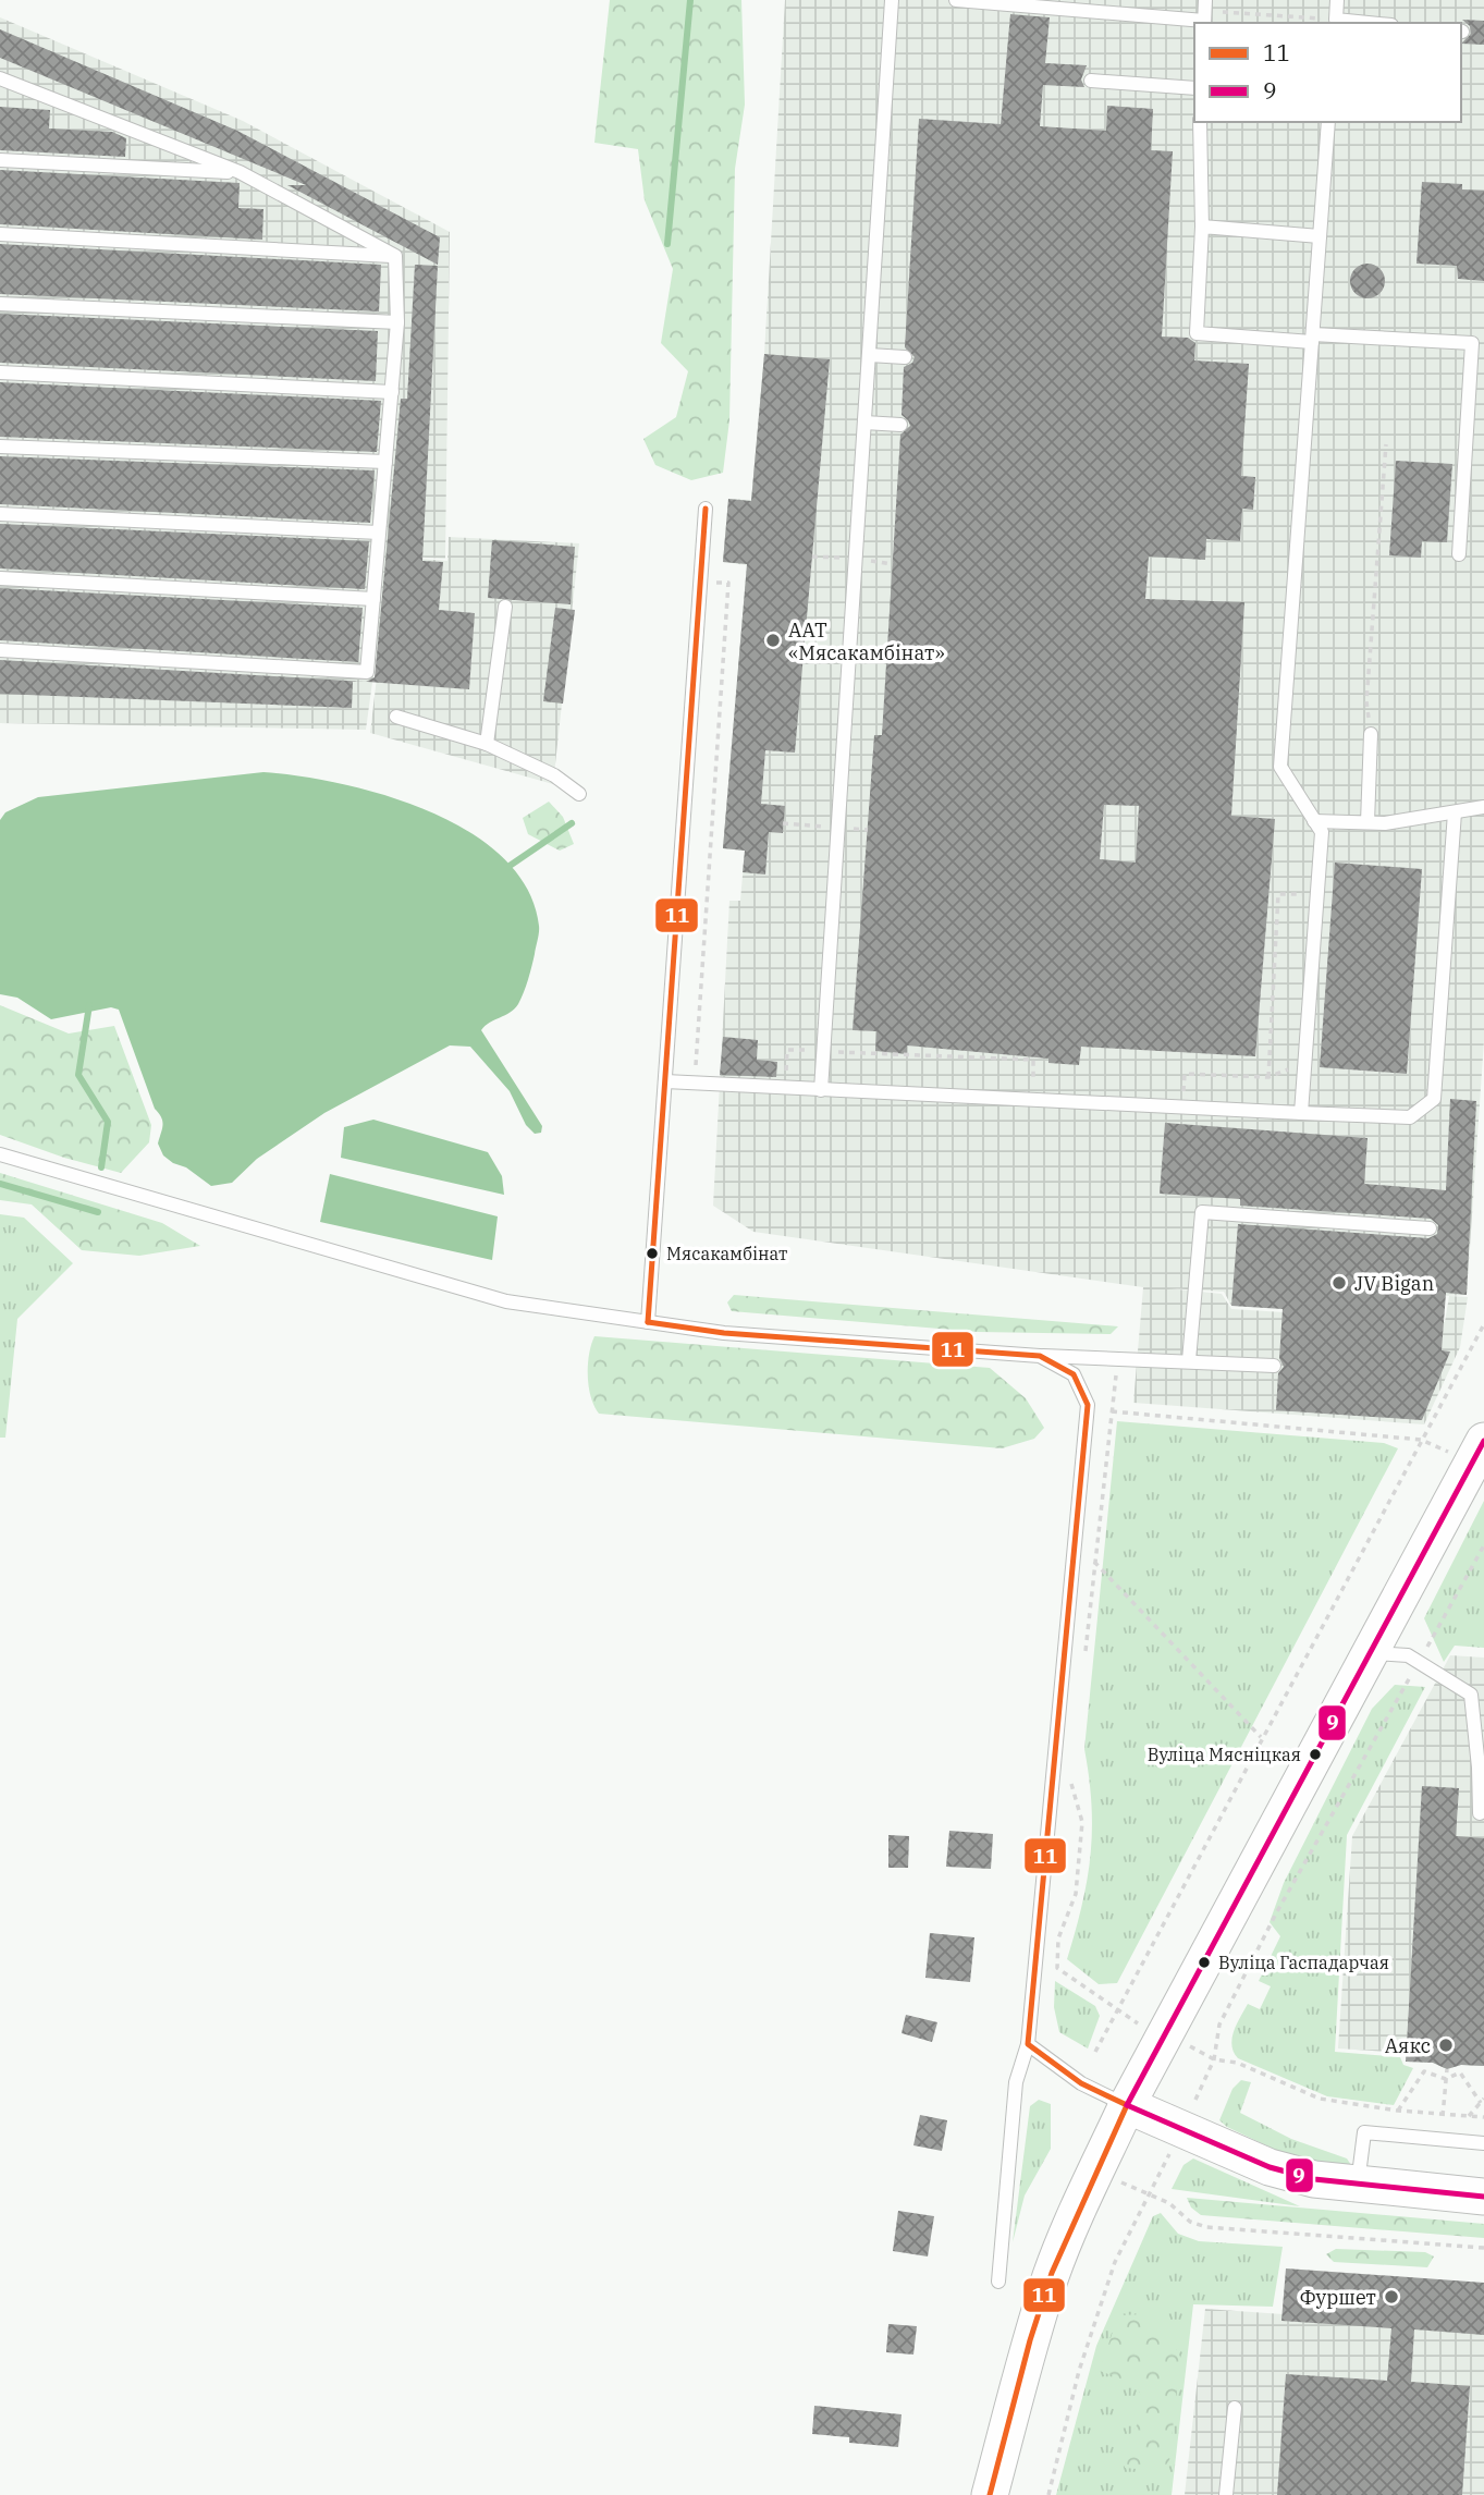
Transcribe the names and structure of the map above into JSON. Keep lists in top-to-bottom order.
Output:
{
  "places": [
    "ААТ «Мясакамбінат»",
    "Мясакамбінат",
    "JV Bigan",
    "Вуліца Мясніцкая",
    "Вуліца Гаспадарчая",
    "Аякс",
    "Фуршет"
  ],
  "lines": ["transit line 11", "transit line 9"],
  "legend": ["11", "9"]
}
